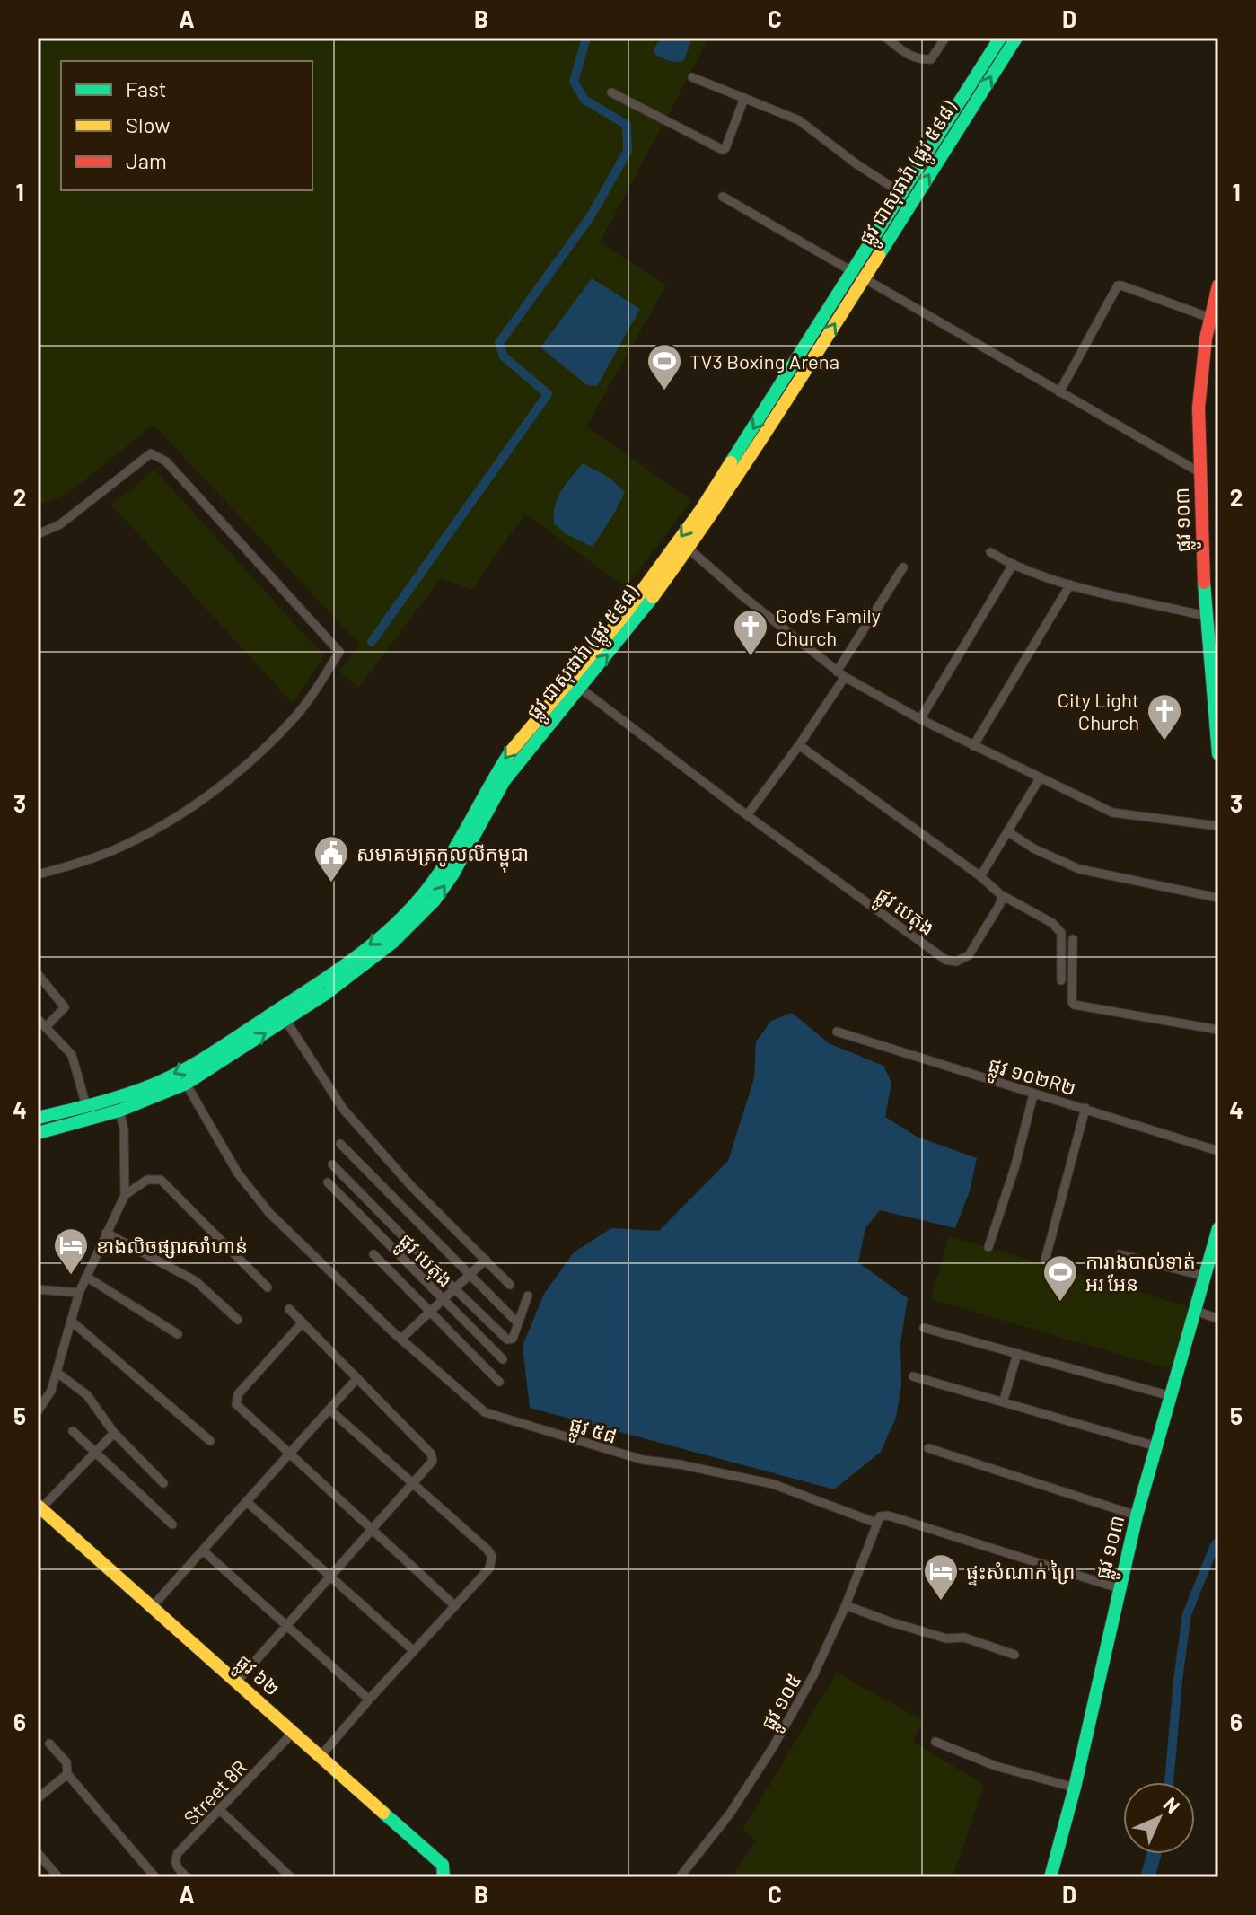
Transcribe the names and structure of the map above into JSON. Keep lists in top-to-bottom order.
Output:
{
  "streets": {
    "main road": ["ផ្លូវ ជាសុផារ៉ា (ផ្លូវ ៥៩៨)", "ផ្លូវ ១០៣", "ផ្លូវ ៦២"],
    "street": [
      "ផ្លូវ បេតុង",
      "ផ្លូវ ១០២R២",
      "ផ្លូវ ៥៨",
      "ផ្លូវ ១០៥",
      "Street 8R"
    ]
  },
  "crossings": [
    ["ផ្លូវ ជាសុផារ៉ា (ផ្លូវ ៥៩៨)", "ផ្លូវ បេតុង"],
    ["ផ្លូវ ជាសុផារ៉ា (ផ្លូវ ៥៩៨)", "ផ្លូវ ៥៨"],
    ["ផ្លូវ ១០៣", "ផ្លូវ ៥៨"],
    ["ផ្លូវ ៥៨", "ផ្លូវ ១០៥"],
    ["ផ្លូវ ៦២", "Street 8R"]
  ],
  "places": {
    "sports": ["TV3 Boxing Arena", "ការាងបាល់ទាត់ អរ អែន"],
    "church": ["God's Family Church", "City Light Church"],
    "public building": ["សមាគមត្រកូលលីកម្ពុជា"],
    "hotel": ["ខាងលិចផ្សារសាំហាន់", "ផ្ទះសំណាក់ ព្រៃ"]
  },
  "legend": ["Fast", "Slow", "Jam"],
  "north": "top right",
  "grid": {
    "columns": [
      "A",
      "B",
      "C",
      "D"
    ],
    "rows": [
      "1",
      "2",
      "3",
      "4",
      "5",
      "6"
    ]
  }
}
